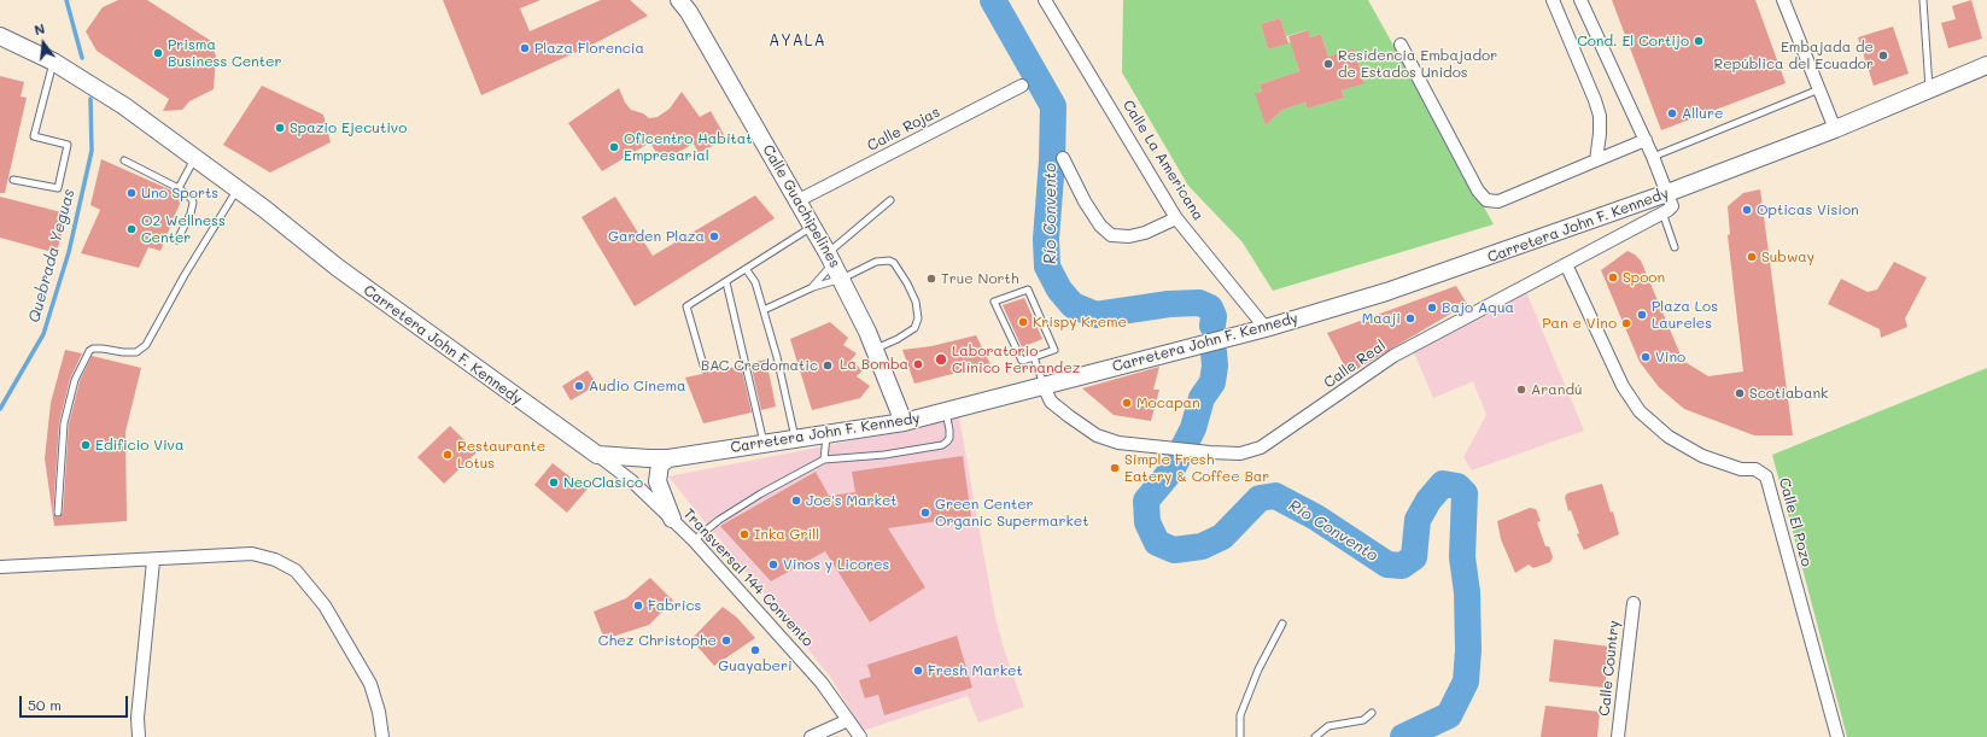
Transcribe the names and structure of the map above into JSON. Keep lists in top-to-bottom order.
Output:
{
  "streets": {
    "main road": ["Calle Guachipelines", "Carretera John F. Kennedy"],
    "street": [
      "Calle Rojas",
      "Calle La Americana",
      "Calle Real",
      "Calle El Pozo",
      "Transversal 144 Convento",
      "Calle Country"
    ]
  },
  "crossings": [
    ["Calle Rojas", "Calle Guachipelines"],
    ["Calle La Americana", "Carretera John F. Kennedy"],
    ["Calle Guachipelines", "Carretera John F. Kennedy"],
    ["Carretera John F. Kennedy", "Calle Real"],
    ["Carretera John F. Kennedy", "Transversal 144 Convento"],
    ["Calle Real", "Calle El Pozo"]
  ],
  "districts": ["AYALA"],
  "water": ["Río Convento", "Quebrada Yeguas"],
  "places": [
    "Cond. El Cortijo",
    "Plaza Florencia",
    "Prisma Business Center",
    "Embajada de República del Ecuador",
    "Residencia Embajador de Estados Unidos",
    "Allure",
    "Spazio Ejecutivo",
    "Oficentro Habitat Empresarial",
    "Uno Sports",
    "Opticas Vision",
    "O2 Wellness Center",
    "Garden Plaza",
    "Subway",
    "Spoon",
    "True North",
    "Bajo Aqua",
    "Plaza Los Laureles",
    "Maaji",
    "Krispy Kreme",
    "Pan e Vino",
    "Vino",
    "Laboratorio Clínico Fernandez",
    "La Bomba",
    "BAC Credomatic",
    "Audio Cinema",
    "Arandú",
    "Scotiabank",
    "Mocapan",
    "Edificio Viva",
    "Restaurante Lotus",
    "Simple Fresh Eatery & Coffee Bar",
    "NeoClasico",
    "Joe's Market",
    "Green Center Organic Supermarket",
    "Inka Grill",
    "Vinos y Licores",
    "Fabrics",
    "Chez Christophe",
    "Guayaberi",
    "Fresh Market"
  ],
  "scale_bar": "50 m",
  "north": "top"
}
